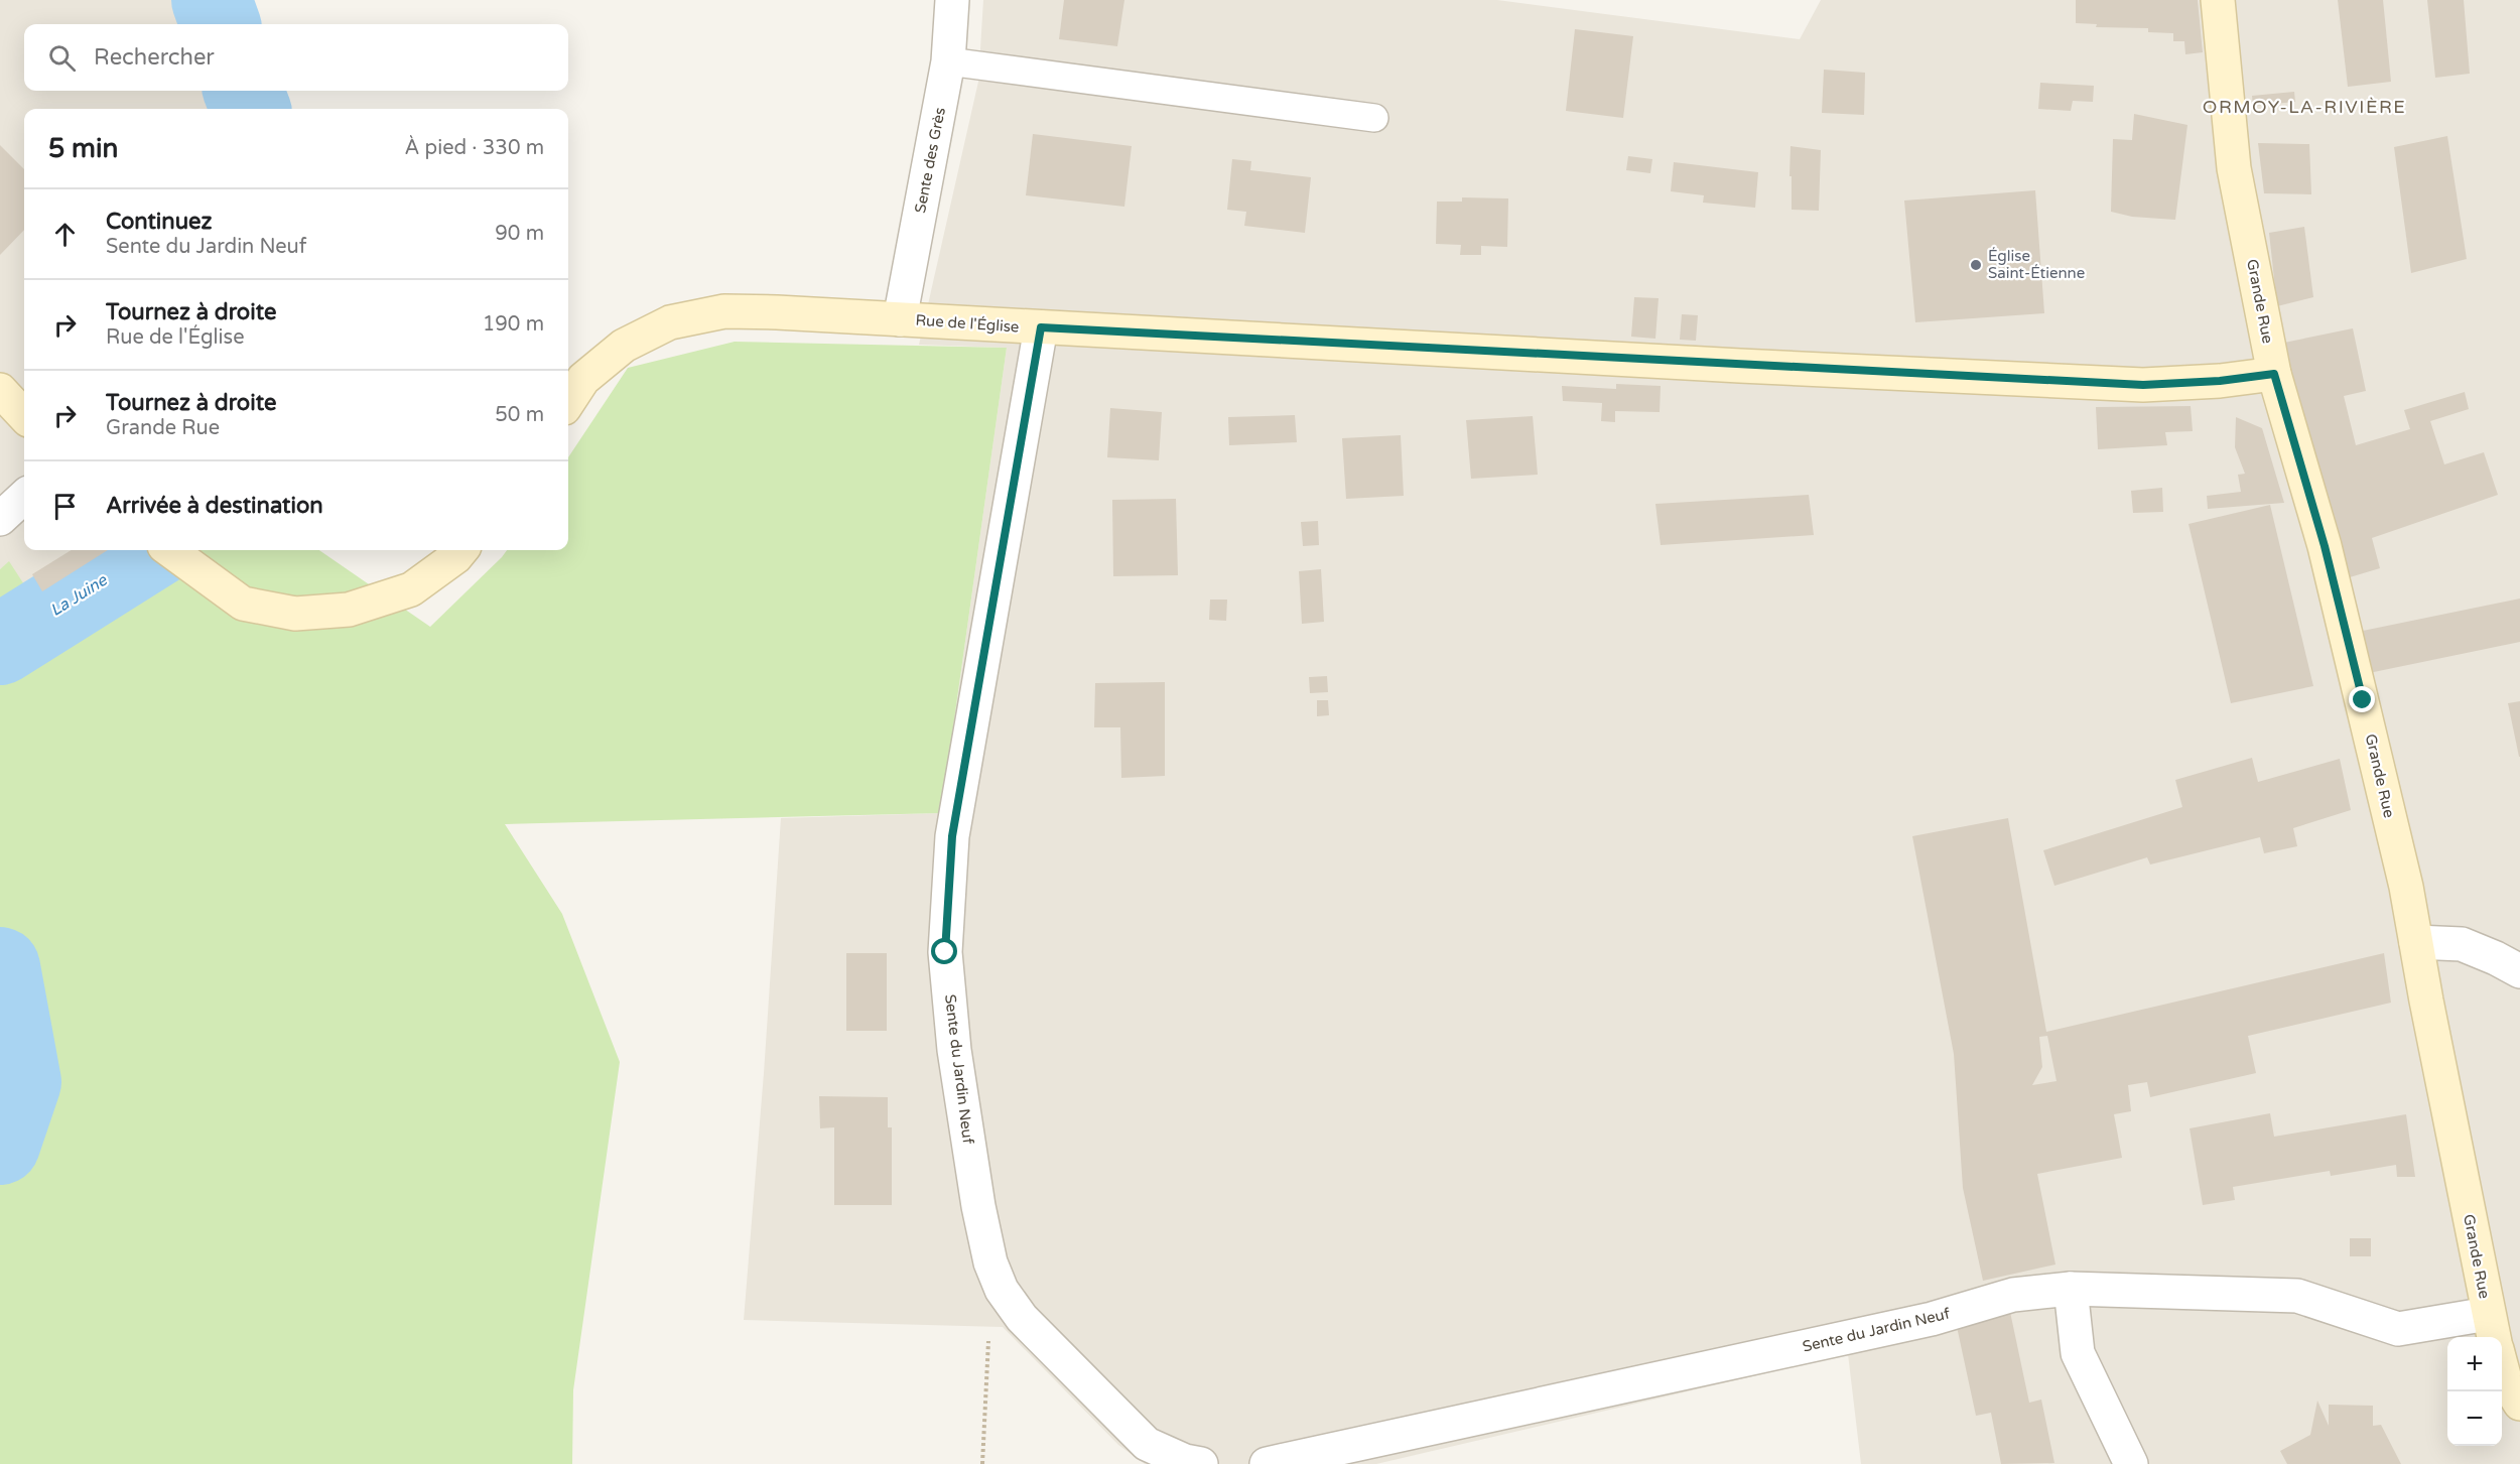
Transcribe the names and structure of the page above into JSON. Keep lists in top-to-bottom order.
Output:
{
  "streets": {
    "street": [
      "Sente des Grès",
      "Grande Rue",
      "Rue de l'Église",
      "Sente du Jardin Neuf"
    ]
  },
  "crossings": [
    ["Sente des Grès", "Rue de l'Église"],
    ["Grande Rue", "Rue de l'Église"],
    ["Grande Rue", "Sente du Jardin Neuf"],
    ["Rue de l'Église", "Sente du Jardin Neuf"]
  ],
  "districts": ["ORMOY-LA-RIVIÈRE"],
  "water": ["La Juine"],
  "places": ["Église Saint-Étienne"],
  "page": {
    "search": "Rechercher",
    "heading": ["5 min", "À pied · 330 m"],
    "list": [
      ["Continuez", "Sente du Jardin Neuf", "90 m"],
      ["Tournez à droite", "Rue de l'Église", "190 m"],
      ["Tournez à droite", "Grande Rue", "50 m"],
      "Arrivée à destination"
    ],
    "map_buttons": ["+", "−"]
  }
}
